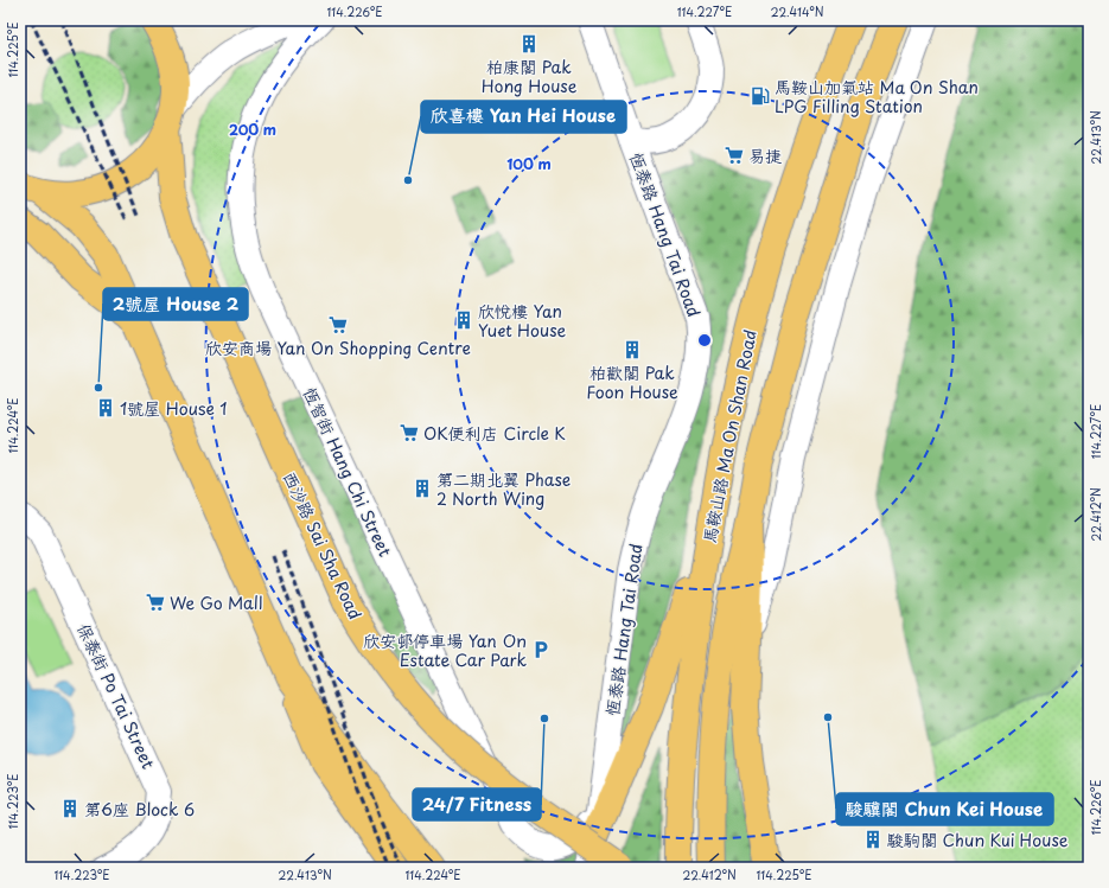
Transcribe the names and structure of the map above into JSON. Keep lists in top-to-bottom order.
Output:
{
  "streets": {
    "main road": ["馬鞍山路 Ma On Shan Road", "西沙路 Sai Sha Road"],
    "street": ["恆泰路 Hang Tai Road", "恆智街 Hang Chi Street", "保泰街 Po Tai Street"]
  },
  "crossings": [
    ["恆泰路 Hang Tai Road", "恆智街 Hang Chi Street"]
  ],
  "places": {
    "building": [
      "柏康閣 Pak Hong House",
      "欣悅樓 Yan Yuet House",
      "柏歡閣 Pak Foon House",
      "1號屋 House 1",
      "第二期北翼 Phase 2 North Wing",
      "第6座 Block 6",
      "駿駒閣 Chun Kui House"
    ],
    "fuel station": ["馬鞍山加氣站 Ma On Shan LPG Filling Station"],
    "supermarket": [
      "易捷",
      "欣安商場 Yan On Shopping Centre",
      "OK便利店 Circle K",
      "We Go Mall"
    ],
    "other": [
      "欣喜樓 Yan Hei House",
      "2號屋 House 2",
      "駿驥閣 Chun Kei House",
      "24/7 Fitness"
    ],
    "parking": ["欣安邨停車場 Yan On Estate Car Park"]
  },
  "coordinates": [
    "114.226°E",
    "114.227°E",
    "22.414°N",
    "114.225°E",
    "22.413°N",
    "114.224°E",
    "22.412°N",
    "114.223°E"
  ],
  "rings": ["200 m", "100 m"]
}
